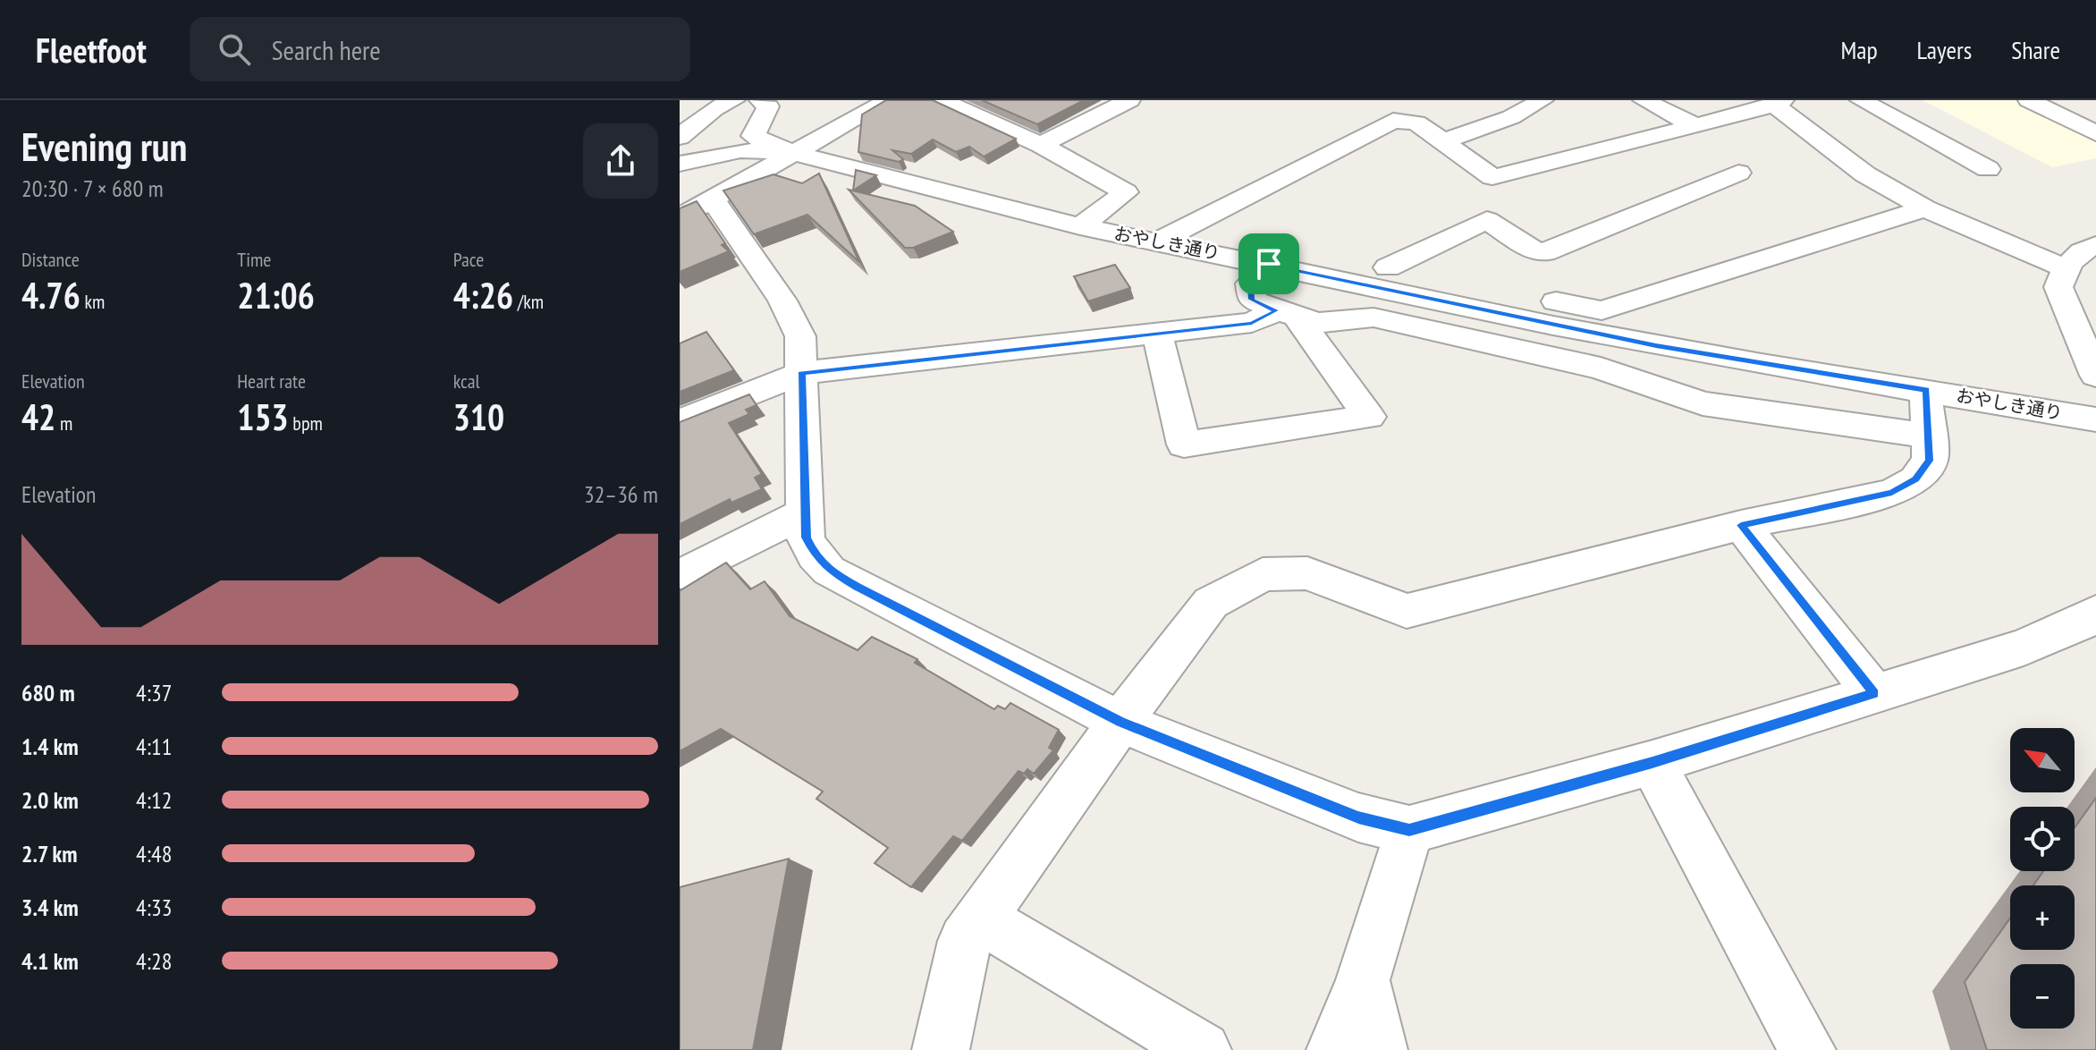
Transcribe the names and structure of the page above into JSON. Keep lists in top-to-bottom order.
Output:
{
  "streets": {
    "street": ["おやしき通り"]
  },
  "north": "top left",
  "page": {
    "header": "Fleetfoot",
    "search": "Search here",
    "nav": ["Map", "Layers", "Share"],
    "heading": ["Evening run", "20:30 · 7 × 680 m"],
    "stats": [
      ["Distance", "4.76 km"],
      ["Time", "21:06"],
      ["Pace", "4:26 /km"],
      ["Elevation", "42 m"],
      ["Heart rate", "153 bpm"],
      ["kcal", "310"]
    ],
    "chart": ["Elevation", "32–36 m"],
    "list": [
      {
        "name": "680 m",
        "note": "4:37"
      },
      {
        "name": "1.4 km",
        "note": "4:11"
      },
      {
        "name": "2.0 km",
        "note": "4:12"
      },
      {
        "name": "2.7 km",
        "note": "4:48"
      },
      {
        "name": "3.4 km",
        "note": "4:33"
      },
      {
        "name": "4.1 km",
        "note": "4:28"
      }
    ],
    "map_buttons": ["+", "−"]
  }
}
